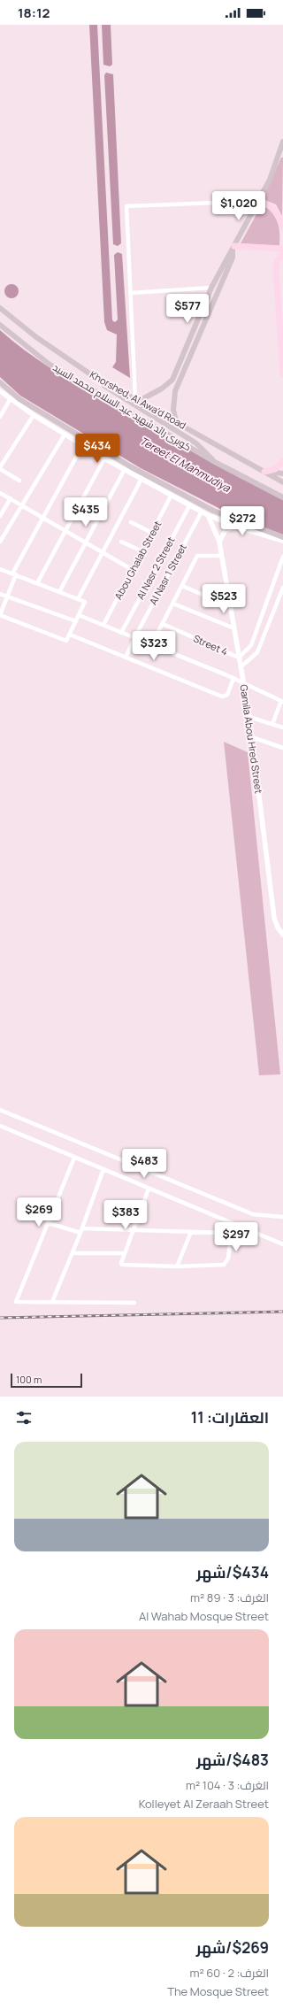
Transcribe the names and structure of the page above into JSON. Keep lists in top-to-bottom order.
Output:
{
  "streets": {
    "main road": ["Khorshed, Al Awa'd Road", "كوبرى رائد شهيد عبد السلام محمد السيد"],
    "street": [
      "Abou Ghalab Street",
      "Al Nasr 2 Street",
      "Al Nasr 1 Street",
      "Street 4",
      "Gamila Abou Hred Street"
    ]
  },
  "crossings": [
    ["Street 4", "Gamila Abou Hred Street"]
  ],
  "water": ["Tereet El Mahmudiya"],
  "scale_bar": "100 m",
  "page": {
    "status": "18:12",
    "price": [
      "$1,020",
      "$577",
      "$434",
      "$435",
      "$272",
      "$523",
      "$323",
      "$483",
      "$269",
      "$383",
      "$297"
    ],
    "scale": "100 m",
    "heading": "العقارات: 11",
    "list": [
      {
        "name": "$434/شهر",
        "note": "الغرف: 3 · 89 m² · Al Wahab Mosque Street"
      },
      {
        "name": "$483/شهر",
        "note": "الغرف: 3 · 104 m² · Kolleyet Al Zeraah Street"
      },
      {
        "name": "$269/شهر",
        "note": "الغرف: 2 · 60 m² · The Mosque Street"
      }
    ]
  }
}
